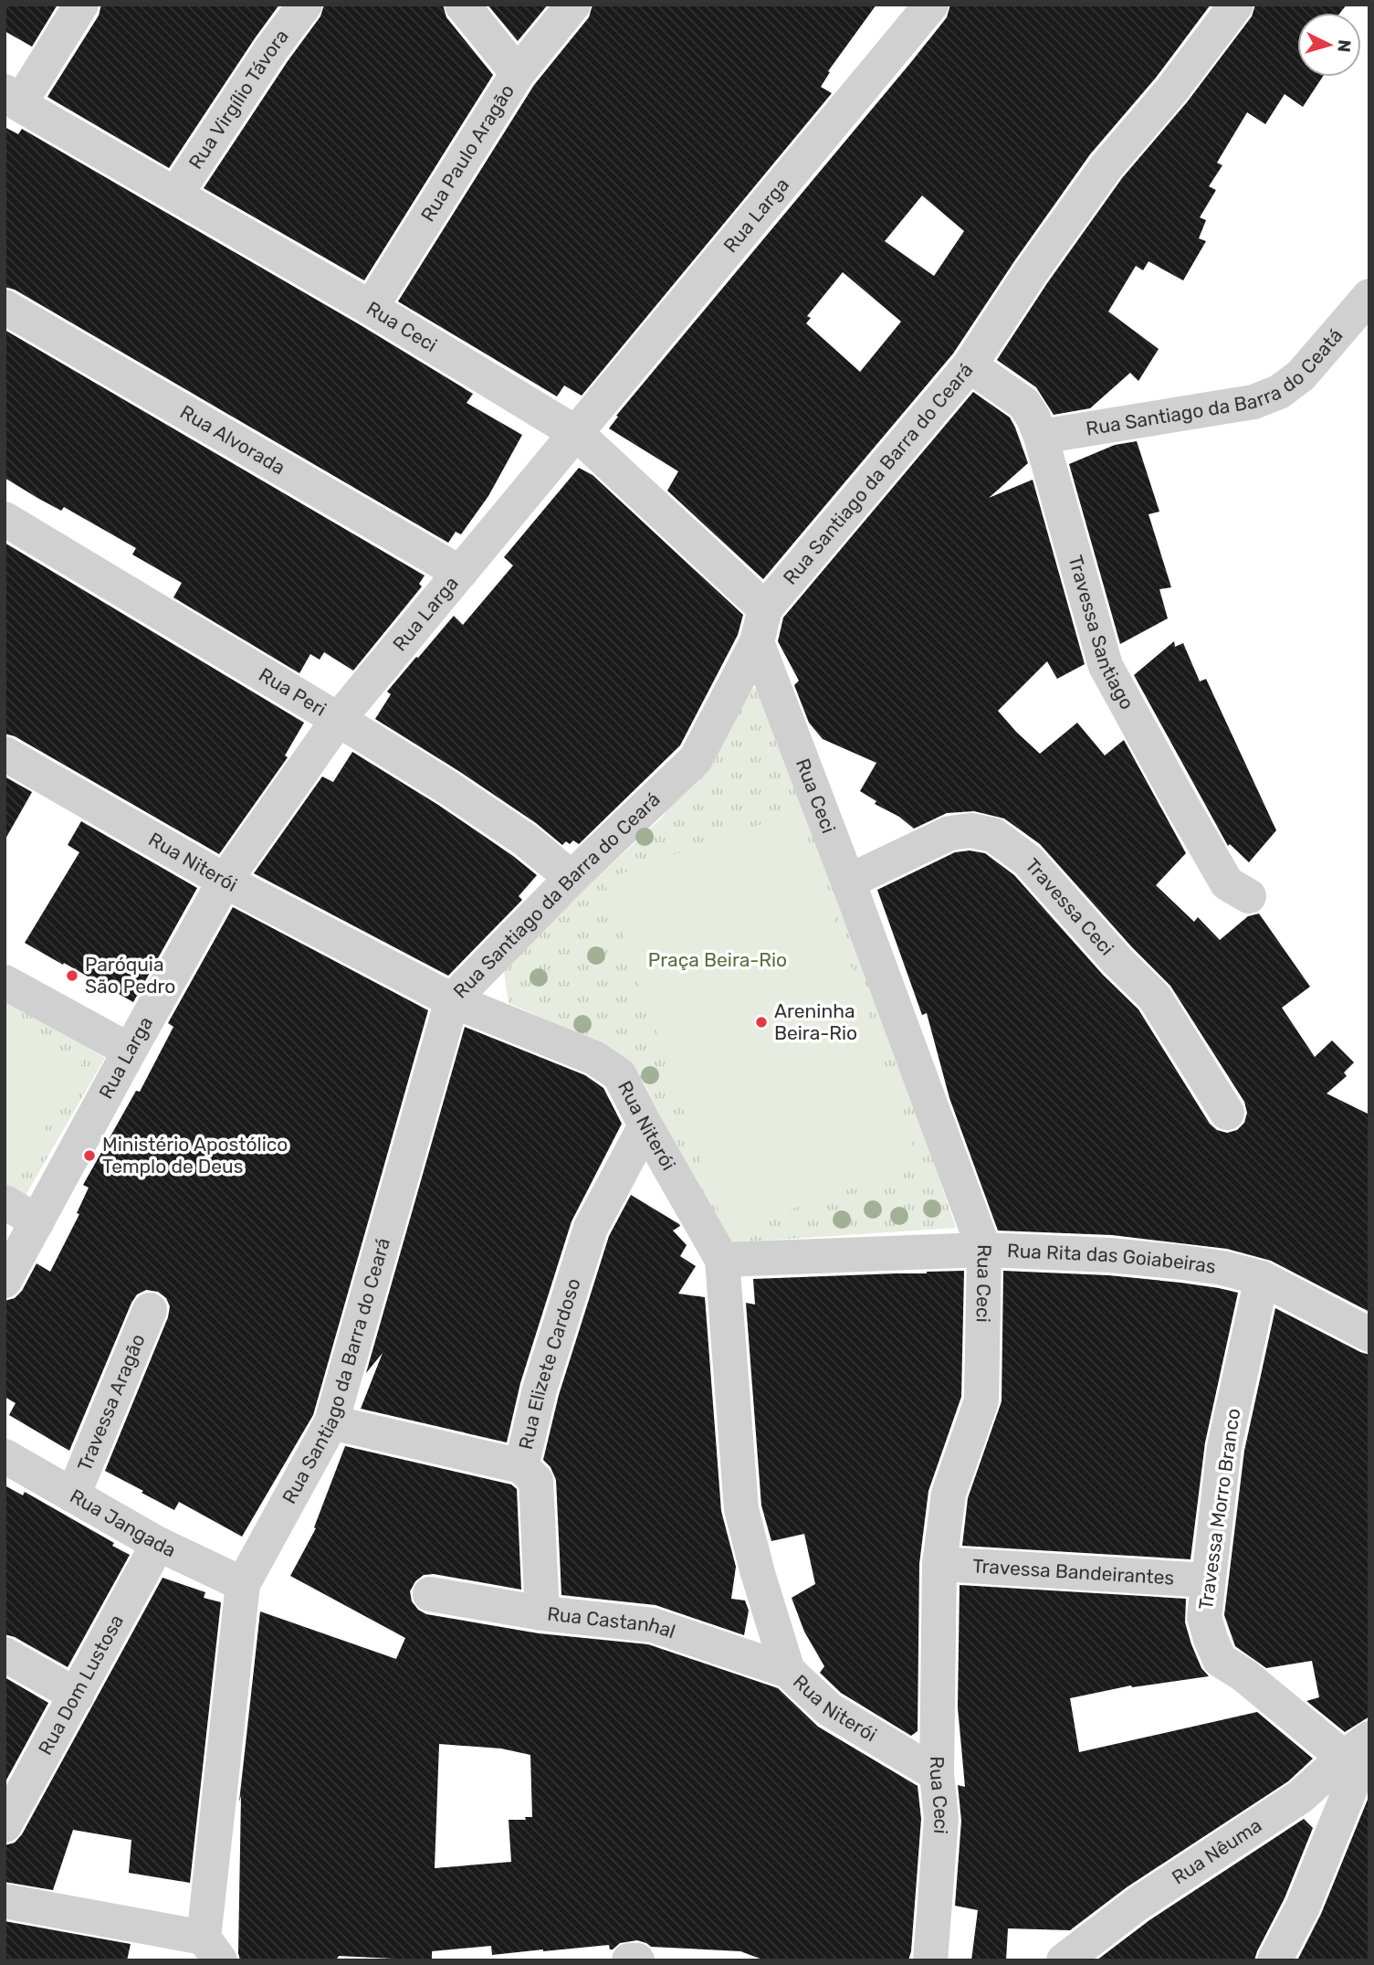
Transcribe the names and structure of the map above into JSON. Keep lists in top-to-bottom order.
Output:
{
  "streets": {
    "street": [
      "Rua Virgílio Távora",
      "Rua Paulo Aragão",
      "Rua Larga",
      "Rua Ceci",
      "Rua Santiago da Barra do Ceatá",
      "Rua Alvorada",
      "Rua Santiago da Barra do Ceará",
      "Travessa Santiago",
      "Rua Peri",
      "Rua Niterói",
      "Travessa Ceci",
      "Rua Rita das Goiabeiras",
      "Rua Elizete Cardoso",
      "Travessa Aragão",
      "Travessa Morro Branco",
      "Rua Jangada",
      "Travessa Bandeirantes",
      "Rua Castanhal",
      "Rua Dom Lustosa",
      "Rua Nêuma"
    ]
  },
  "crossings": [
    ["Rua Virgílio Távora", "Rua Ceci"],
    ["Rua Paulo Aragão", "Rua Ceci"],
    ["Rua Larga", "Rua Ceci"],
    ["Rua Larga", "Rua Alvorada"],
    ["Rua Larga", "Rua Peri"],
    ["Rua Larga", "Rua Niterói"],
    ["Rua Ceci", "Rua Santiago da Barra do Ceará"],
    ["Rua Ceci", "Rua Niterói"],
    ["Rua Ceci", "Travessa Ceci"],
    ["Rua Ceci", "Rua Rita das Goiabeiras"],
    ["Rua Ceci", "Travessa Bandeirantes"],
    ["Rua Santiago da Barra do Ceatá", "Travessa Santiago"],
    ["Rua Santiago da Barra do Ceará", "Travessa Santiago"],
    ["Rua Santiago da Barra do Ceará", "Rua Peri"],
    ["Rua Santiago da Barra do Ceará", "Rua Niterói"],
    ["Rua Santiago da Barra do Ceará", "Rua Jangada"],
    ["Rua Niterói", "Rua Rita das Goiabeiras"],
    ["Rua Niterói", "Rua Elizete Cardoso"],
    ["Rua Niterói", "Rua Castanhal"],
    ["Rua Rita das Goiabeiras", "Travessa Morro Branco"],
    ["Rua Elizete Cardoso", "Rua Castanhal"],
    ["Travessa Aragão", "Rua Jangada"],
    ["Travessa Morro Branco", "Travessa Bandeirantes"],
    ["Travessa Morro Branco", "Rua Nêuma"],
    ["Rua Jangada", "Rua Dom Lustosa"]
  ],
  "parks": ["Praça Beira-Rio"],
  "places": ["Paróquia São Pedro", "Areninha Beira-Rio", "Ministério Apostólico Templo de Deus"],
  "north": "right"
}
